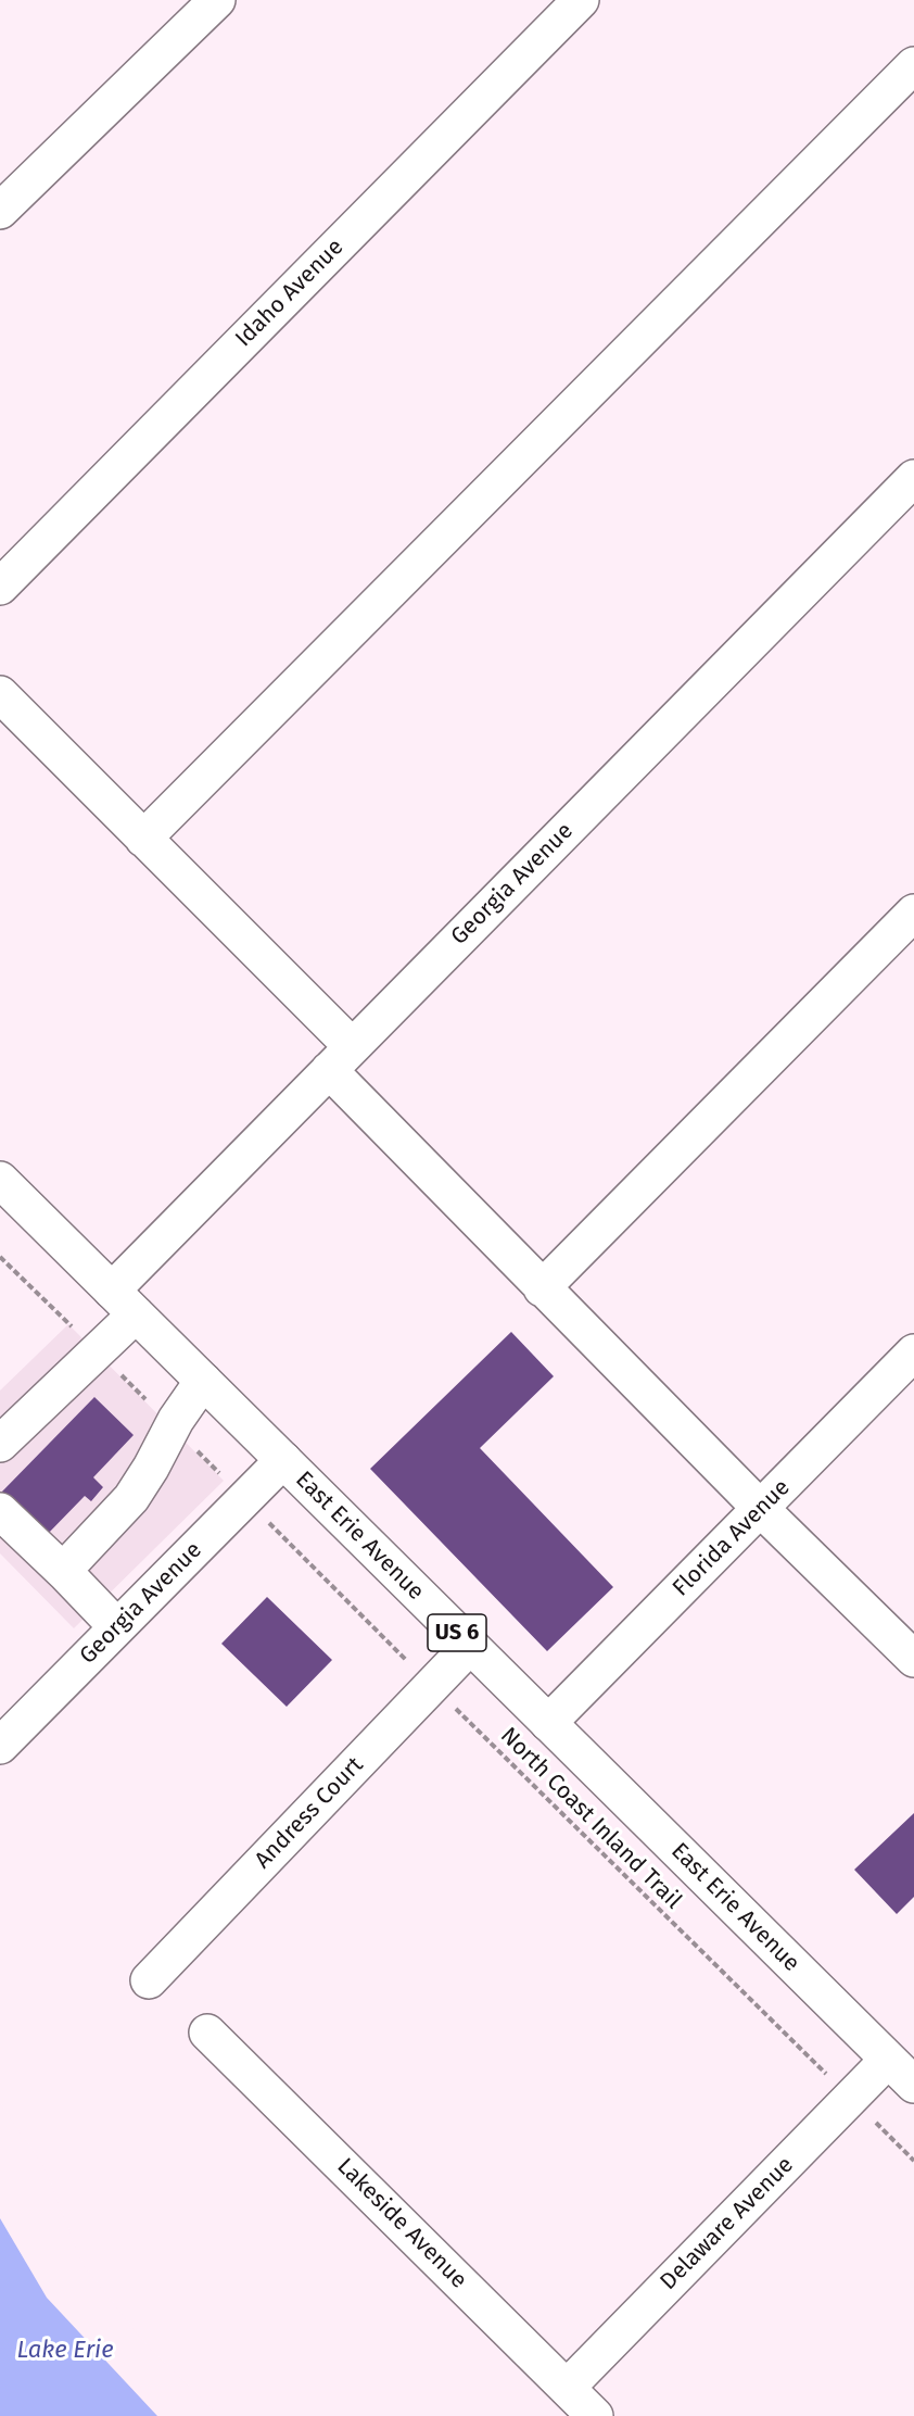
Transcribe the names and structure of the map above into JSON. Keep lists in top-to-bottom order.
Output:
{
  "streets": {
    "street": [
      "Idaho Avenue",
      "Georgia Avenue",
      "East Erie Avenue",
      "Florida Avenue",
      "US 6",
      "Andress Court",
      "Lakeside Avenue",
      "Delaware Avenue"
    ],
    "path": ["North Coast Inland Trail"]
  },
  "crossings": [
    ["Georgia Avenue", "East Erie Avenue"],
    ["Georgia Avenue", "North Coast Inland Trail"],
    ["East Erie Avenue", "Florida Avenue"],
    ["East Erie Avenue", "Andress Court"],
    ["East Erie Avenue", "Delaware Avenue"],
    ["Andress Court", "North Coast Inland Trail"],
    ["North Coast Inland Trail", "Delaware Avenue"],
    ["Lakeside Avenue", "Delaware Avenue"]
  ],
  "water": ["Lake Erie"]
}
